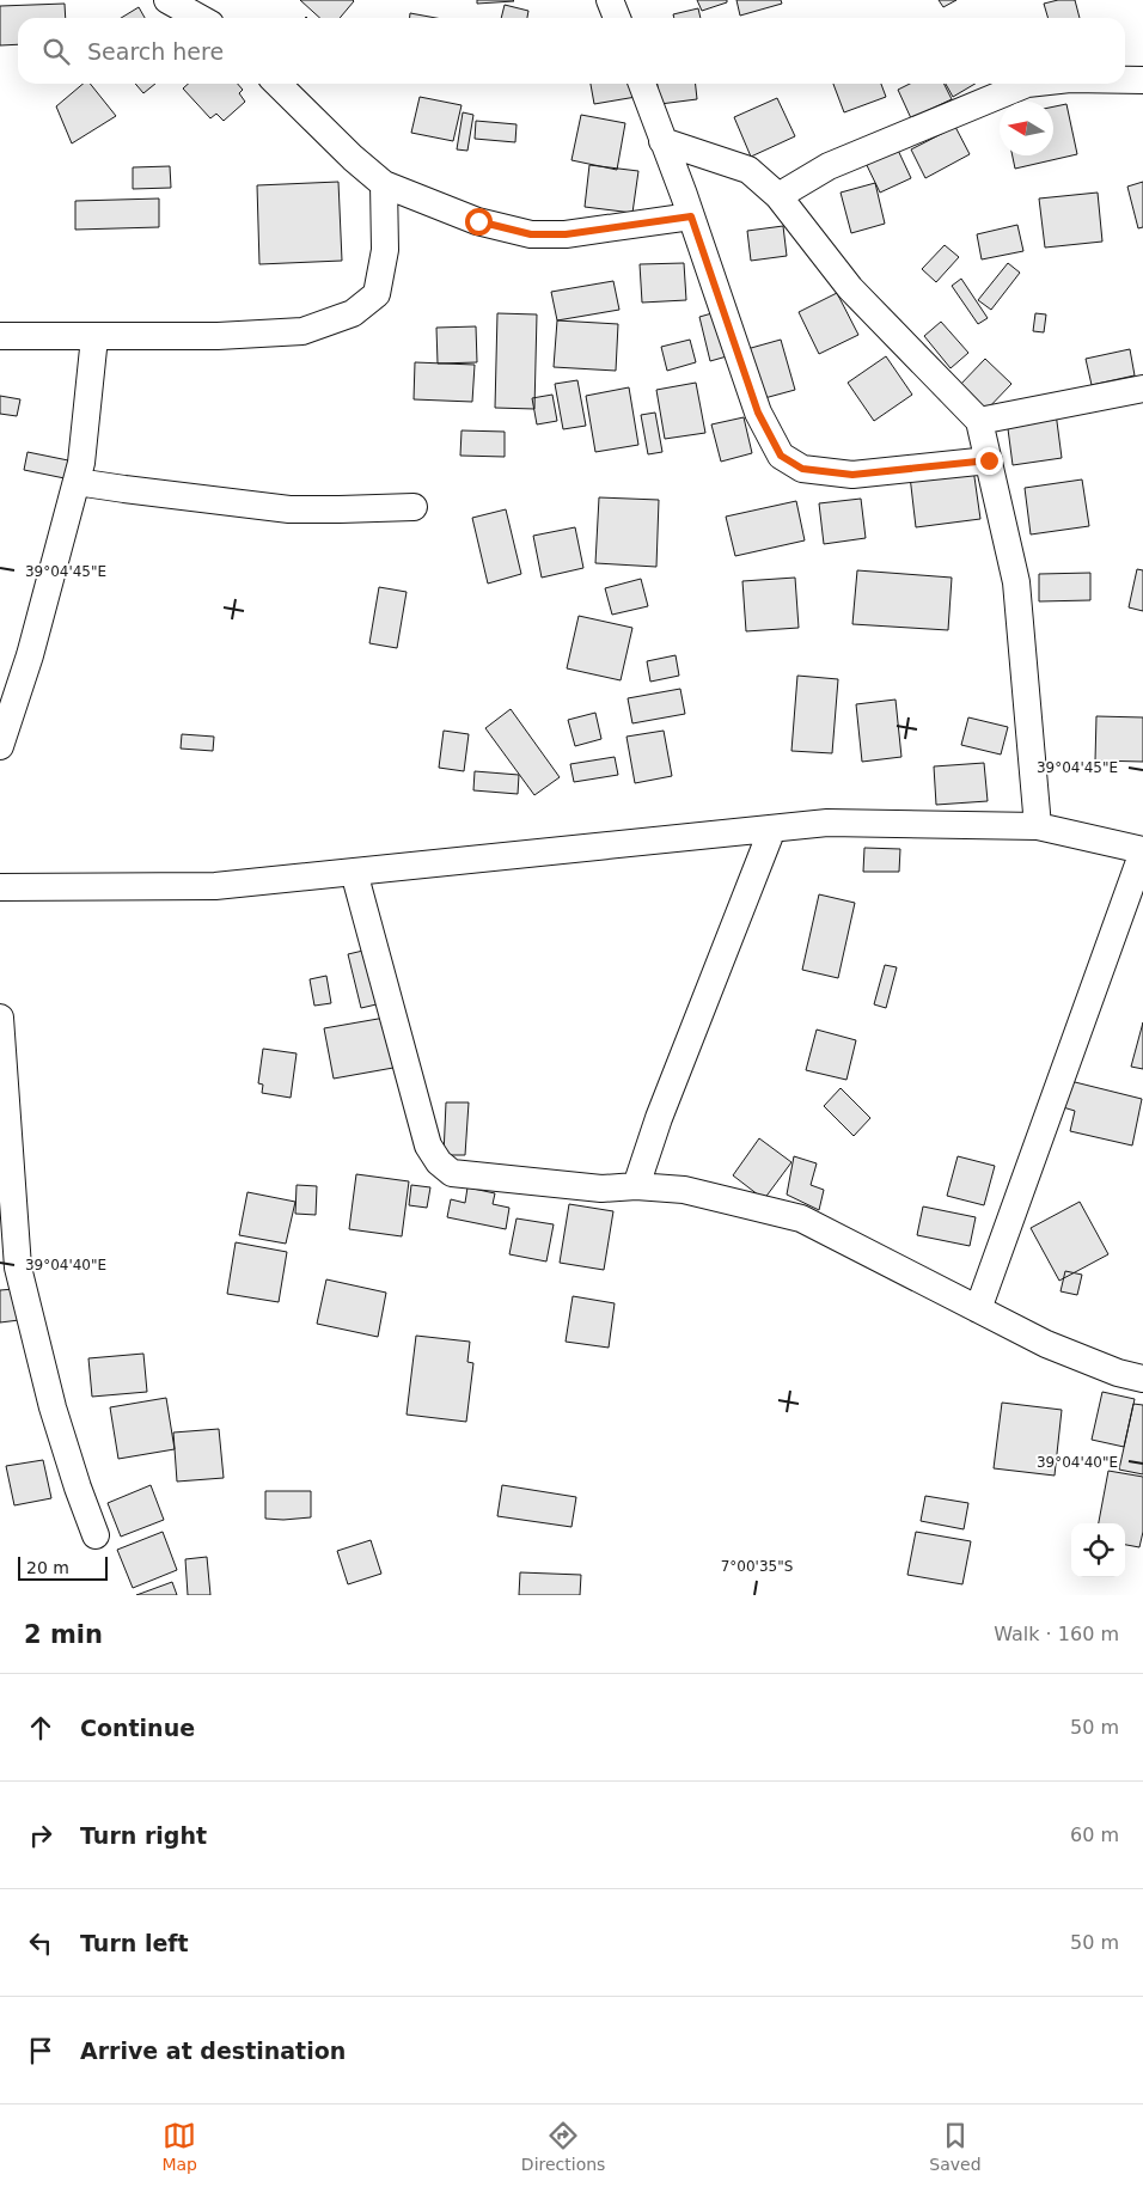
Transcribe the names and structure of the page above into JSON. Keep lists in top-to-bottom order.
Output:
{
  "scale_bar": "20 m",
  "north": "left",
  "page": {
    "search": "Search here",
    "scale": "20 m",
    "heading": ["2 min", "Walk · 160 m"],
    "list": [
      ["Continue", "50 m"],
      ["Turn right", "60 m"],
      ["Turn left", "50 m"],
      "Arrive at destination"
    ],
    "nav": ["Map", "Directions", "Saved"]
  },
  "coordinates": ["39°04'45\"E", "39°04'40\"E", "7°00'35\"S"]
}
